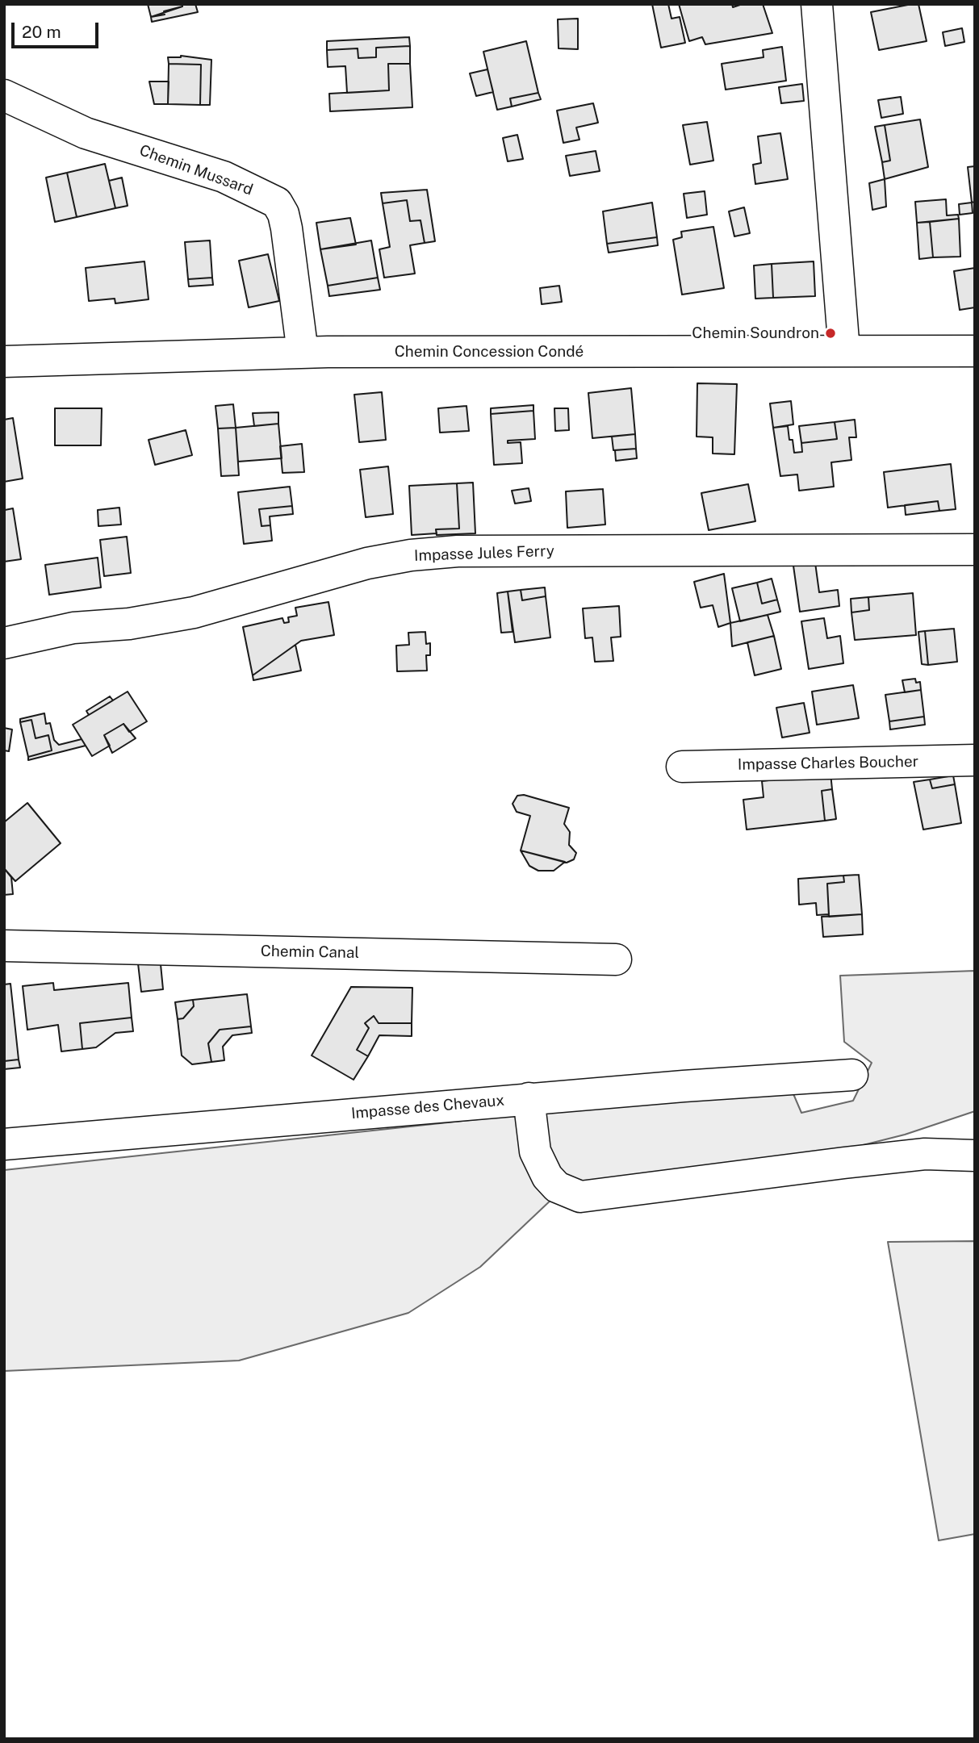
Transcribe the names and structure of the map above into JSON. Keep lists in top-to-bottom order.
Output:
{
  "streets": {
    "street": [
      "Chemin Mussard",
      "Chemin Concession Condé",
      "Impasse Jules Ferry",
      "Impasse Charles Boucher",
      "Chemin Canal",
      "Impasse des Chevaux"
    ]
  },
  "crossings": [
    ["Chemin Mussard", "Chemin Concession Condé"]
  ],
  "places": ["Chemin Soundron"],
  "scale_bar": "20 m"
}
